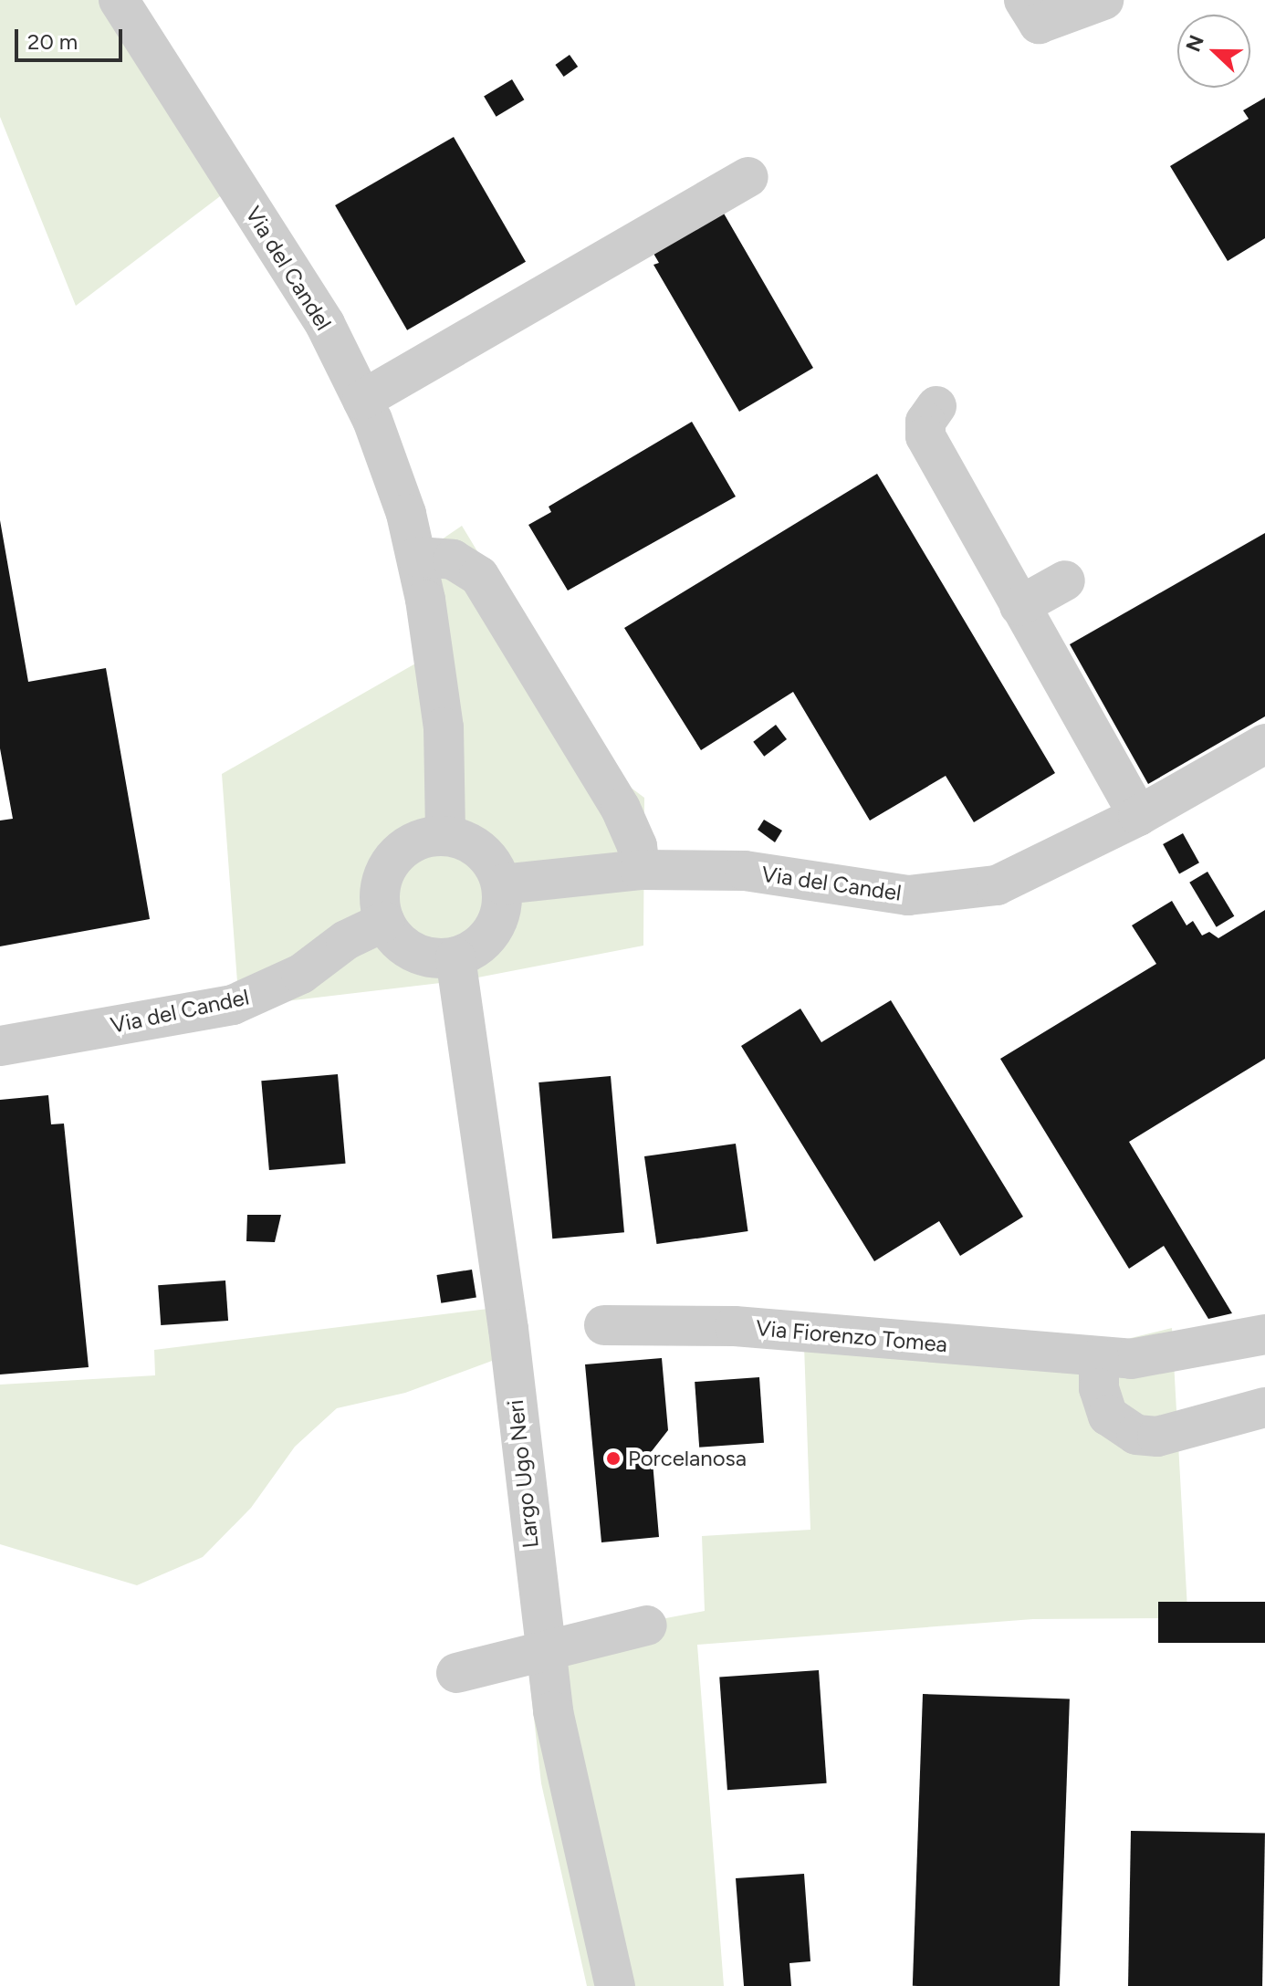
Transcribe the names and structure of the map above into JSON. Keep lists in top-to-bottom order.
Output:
{
  "streets": {
    "street": ["Via del Candel", "Via Fiorenzo Tomea", "Largo Ugo Neri"]
  },
  "crossings": [
    ["Via del Candel", "Largo Ugo Neri"]
  ],
  "places": ["Porcelanosa"],
  "scale_bar": "20 m",
  "north": "left"
}
